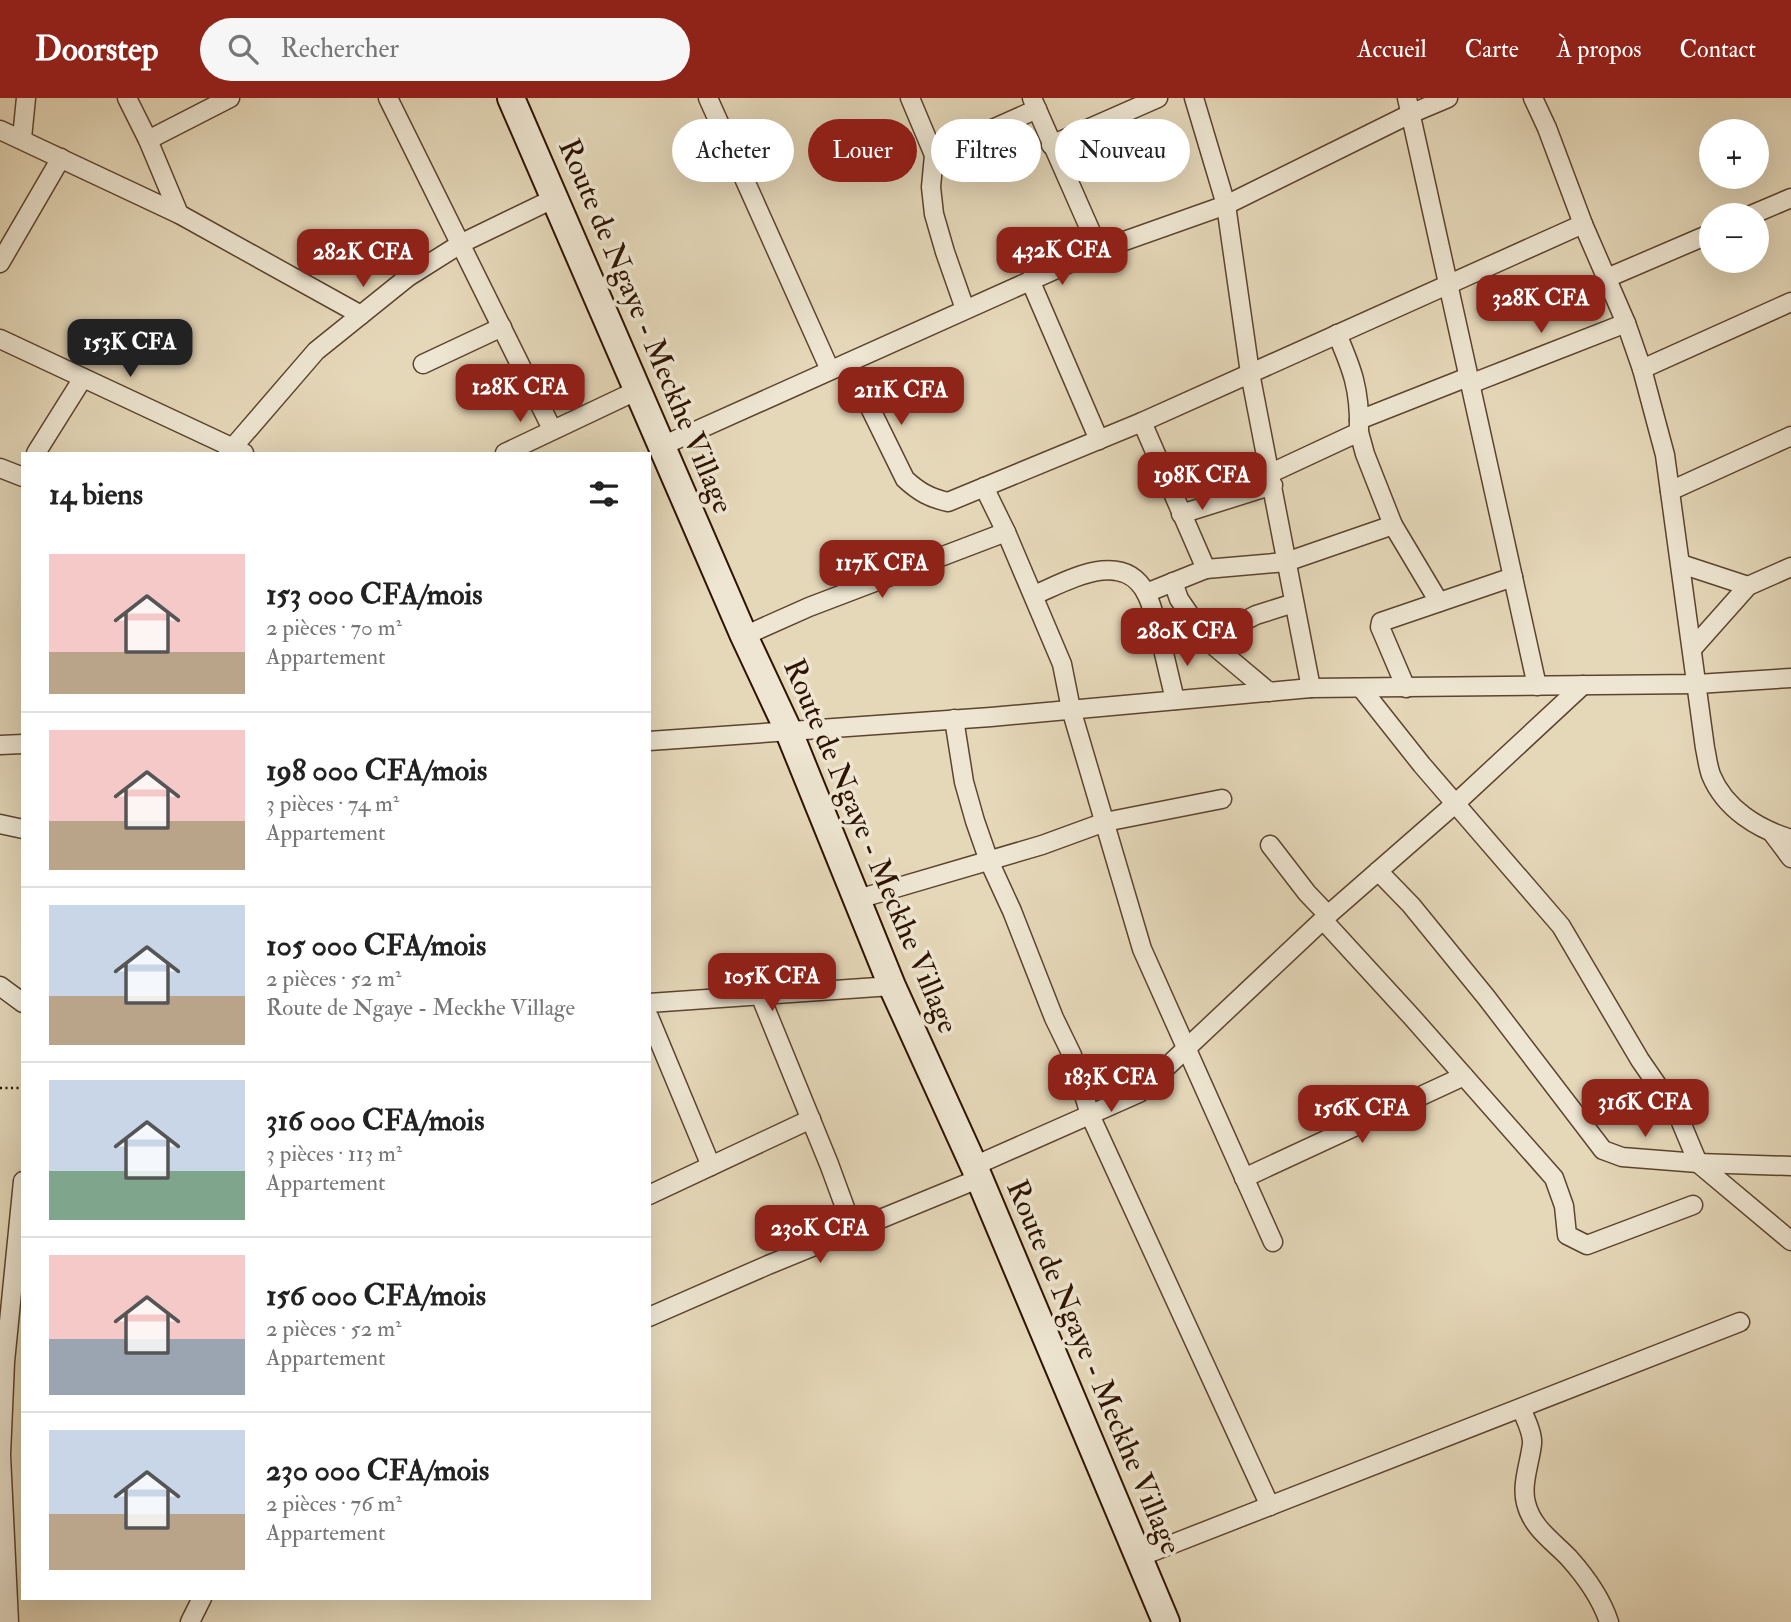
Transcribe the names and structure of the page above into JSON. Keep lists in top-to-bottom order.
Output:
{
  "streets": {
    "main road": ["Route de Ngaye - Meckhe Village"]
  },
  "page": {
    "header": "Doorstep",
    "search": "Rechercher",
    "nav": [
      "Accueil",
      "Carte",
      "À propos",
      "Contact"
    ],
    "map_buttons": ["+", "−"],
    "chip": [
      "Acheter",
      "Louer",
      "Filtres",
      "Nouveau"
    ],
    "price": [
      "432K CFA",
      "282K CFA",
      "328K CFA",
      "153K CFA",
      "128K CFA",
      "211K CFA",
      "198K CFA",
      "117K CFA",
      "280K CFA",
      "105K CFA",
      "183K CFA",
      "316K CFA",
      "156K CFA",
      "230K CFA"
    ],
    "heading": "14 biens",
    "list": [
      {
        "name": "153 000 CFA/mois",
        "note": "2 pièces · 70 m² · Appartement"
      },
      {
        "name": "198 000 CFA/mois",
        "note": "3 pièces · 74 m² · Appartement"
      },
      {
        "name": "105 000 CFA/mois",
        "note": "2 pièces · 52 m² · Route de Ngaye - Meckhe Village"
      },
      {
        "name": "316 000 CFA/mois",
        "note": "3 pièces · 113 m² · Appartement"
      },
      {
        "name": "156 000 CFA/mois",
        "note": "2 pièces · 52 m² · Appartement"
      },
      {
        "name": "230 000 CFA/mois",
        "note": "2 pièces · 76 m² · Appartement"
      }
    ]
  }
}
